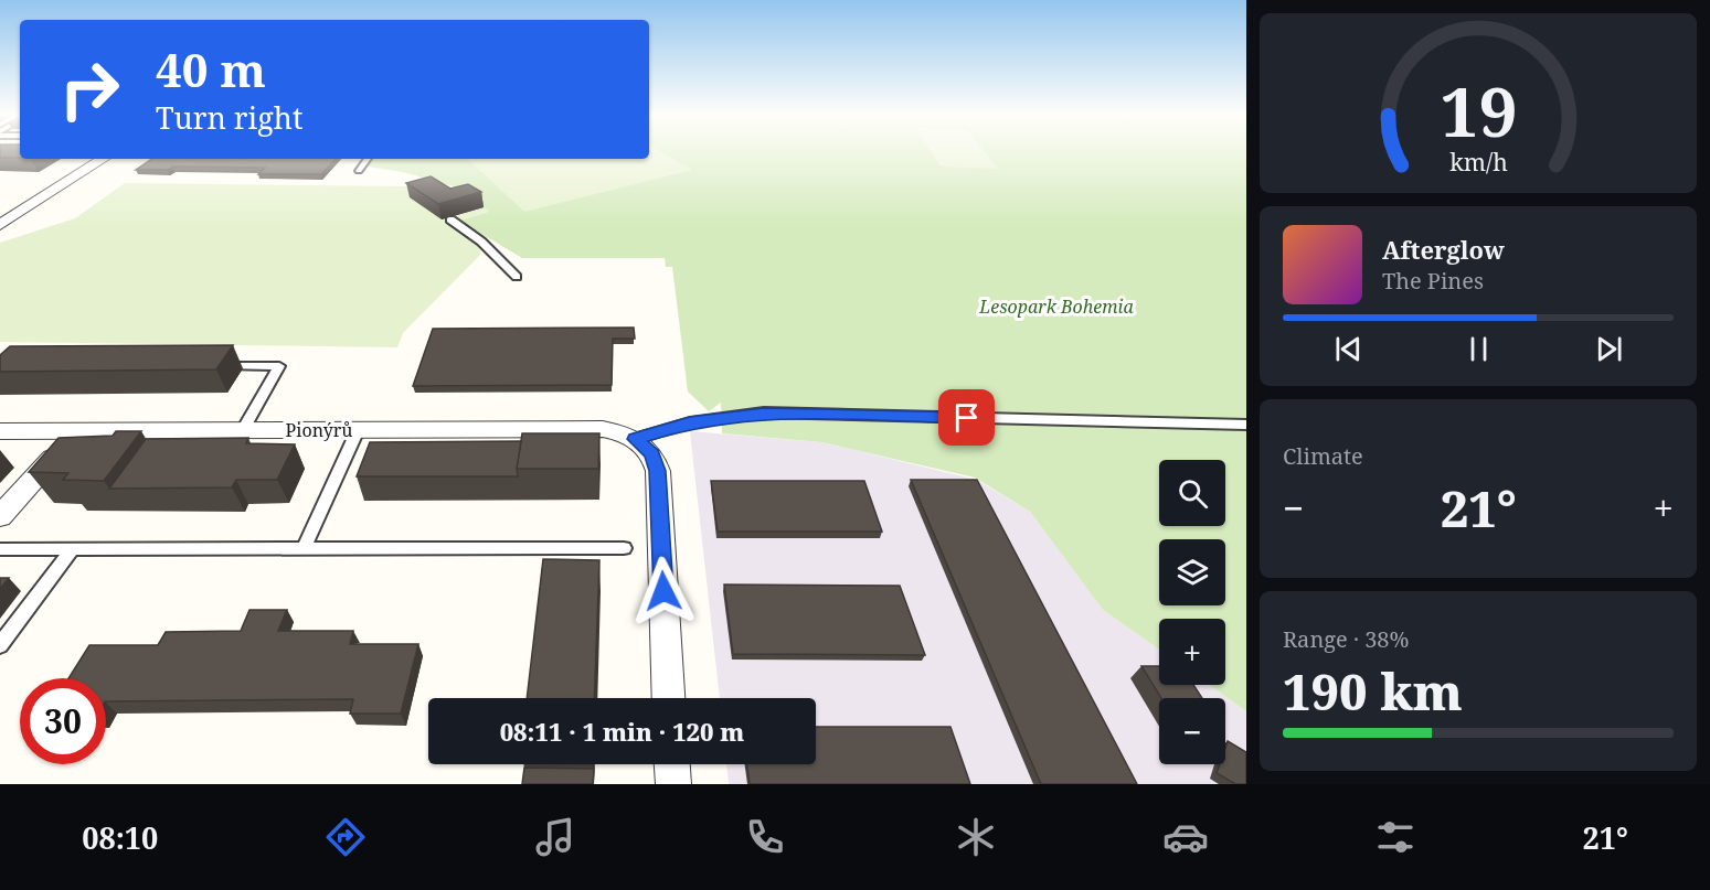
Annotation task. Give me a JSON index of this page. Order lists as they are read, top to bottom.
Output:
{
  "streets": {
    "street": ["Pionýrů"]
  },
  "parks": ["Lesopark Bohemia"],
  "page": {
    "turn": ["40 m", "Turn right"],
    "song": ["Afterglow", "The Pines"],
    "tile": [
      "Climate",
      ["Range · 38%", "190 km"]
    ],
    "map_buttons": ["+", "−"],
    "heat": ["−", "21°", "+"],
    "limit": "30",
    "trip": "08:11 · 1 min · 120 m",
    "tabs": ["08:10", "21°"],
    "gauge": ["19", "km/h"]
  }
}
